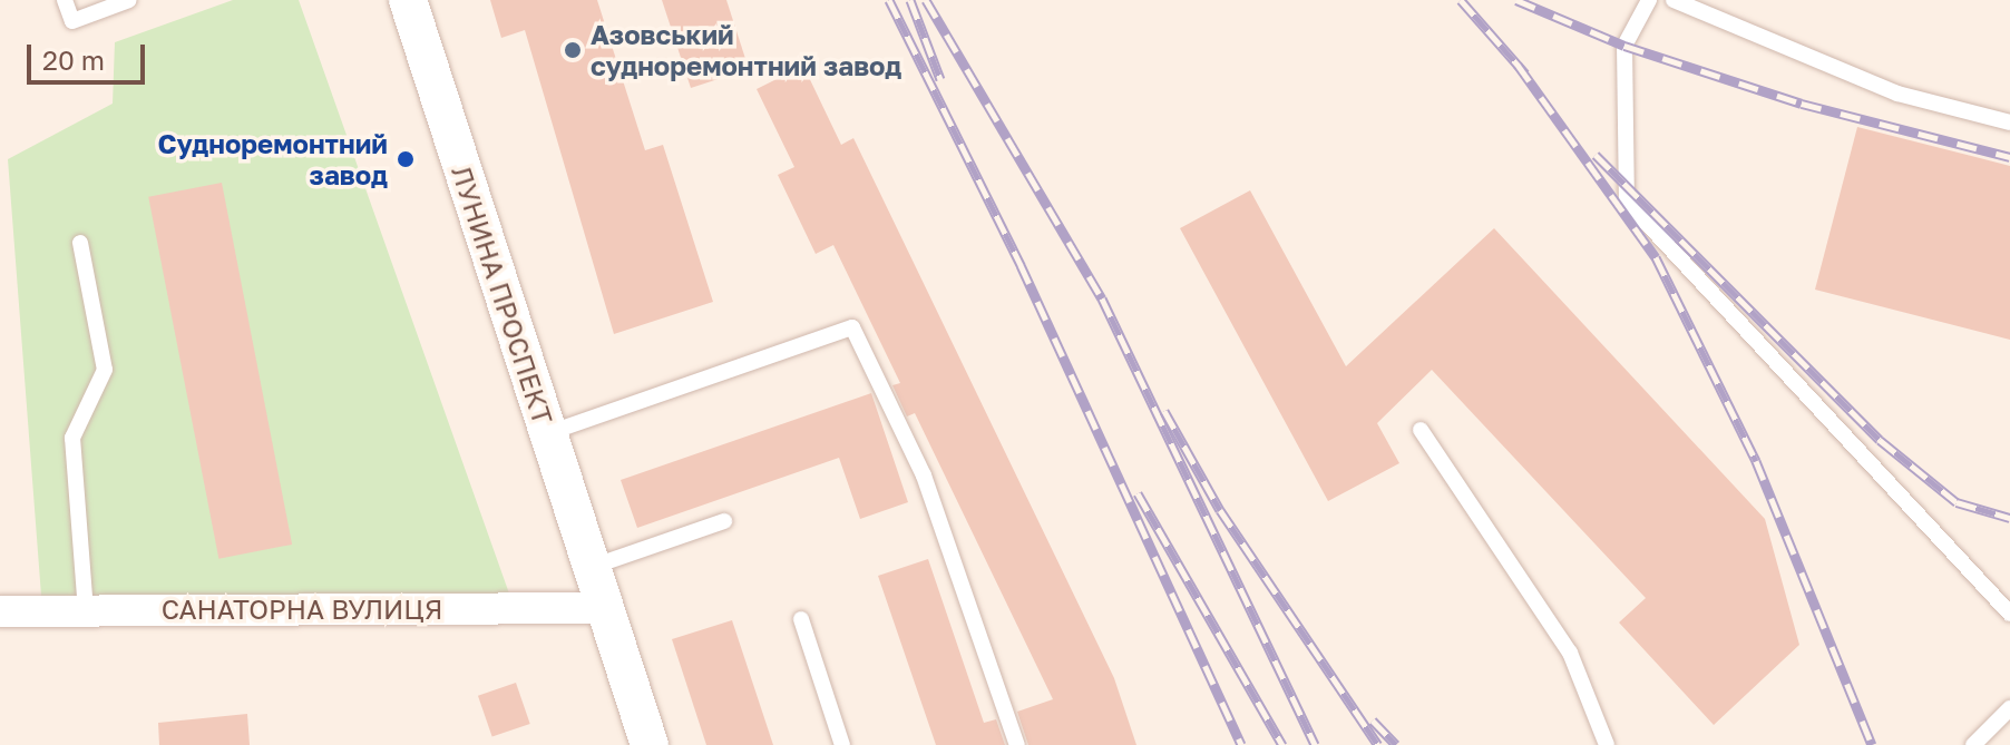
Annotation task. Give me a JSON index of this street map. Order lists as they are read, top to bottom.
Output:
{
  "streets": {
    "street": ["ЛУНИНА ПРОСПЕКТ", "САНАТОРНА ВУЛИЦЯ"]
  },
  "crossings": [
    ["ЛУНИНА ПРОСПЕКТ", "САНАТОРНА ВУЛИЦЯ"]
  ],
  "places": ["Азовський судноремонтний завод", "Судноремонтний завод"],
  "scale_bar": "20 m"
}
